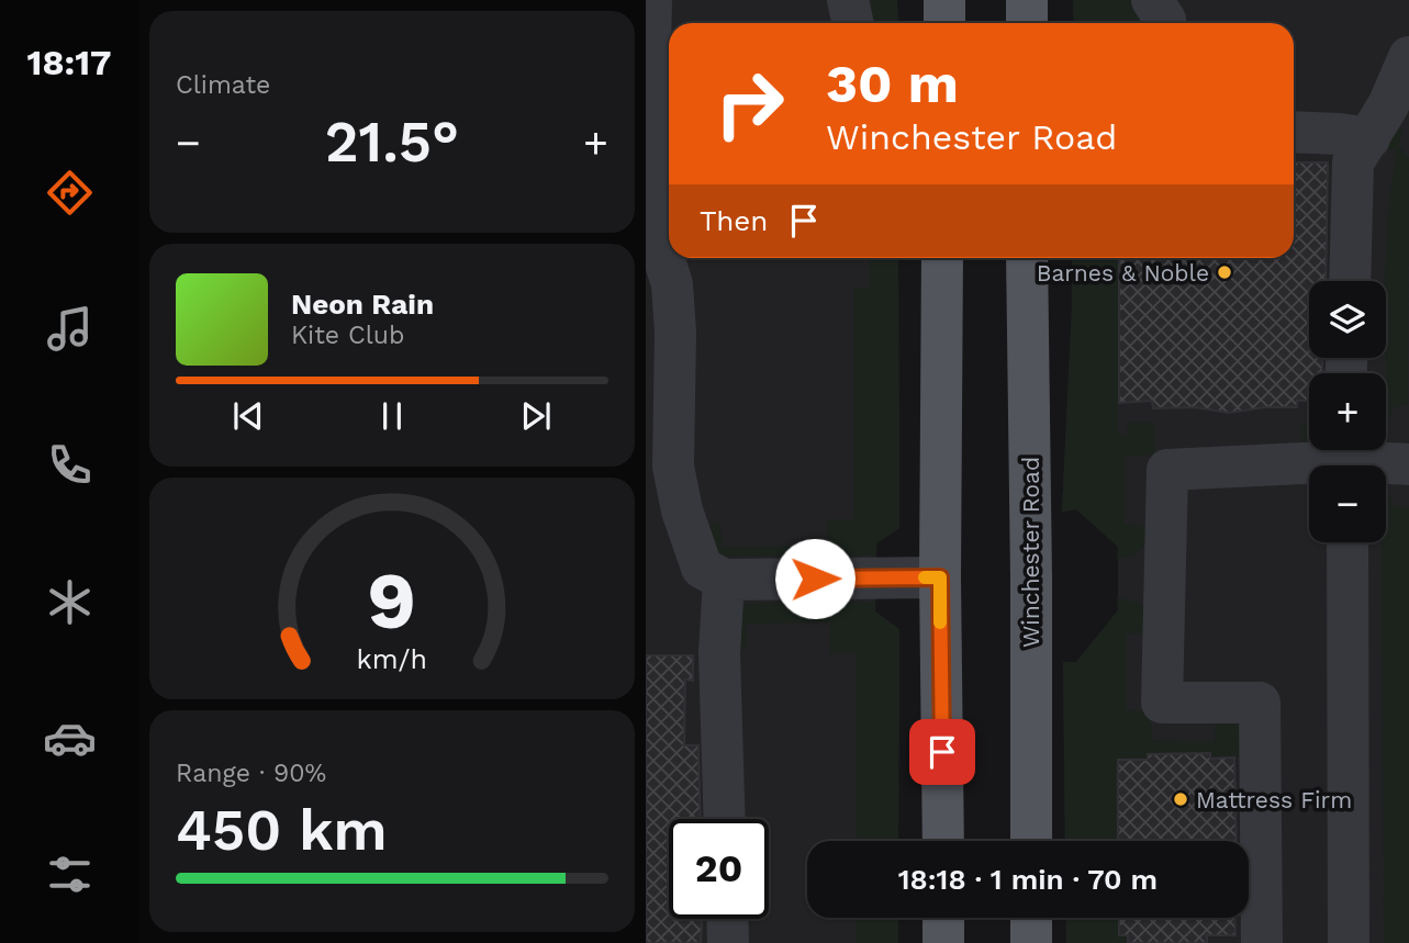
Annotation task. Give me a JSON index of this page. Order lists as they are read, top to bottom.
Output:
{
  "streets": {
    "main road": ["Winchester Road"]
  },
  "places": ["Barnes & Noble", "Mattress Firm"],
  "page": {
    "tabs": "18:17",
    "tile": [
      "Climate",
      ["Range · 90%", "450 km"]
    ],
    "turn": ["30 m", "Winchester Road"],
    "heat": ["−", "21.5°", "+"],
    "then": "Then",
    "song": ["Neon Rain", "Kite Club"],
    "map_buttons": ["+", "−"],
    "limit": "20",
    "trip": "18:18 · 1 min · 70 m",
    "gauge": ["9", "km/h"]
  }
}
